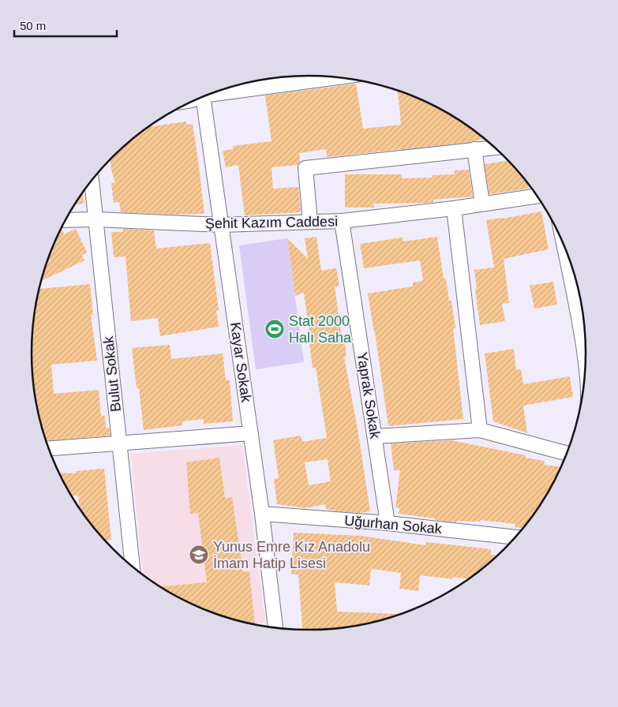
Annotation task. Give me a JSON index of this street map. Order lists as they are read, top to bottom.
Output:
{
  "streets": {
    "street": [
      "Şehit Kazım Caddesi",
      "Kayar Sokak",
      "Bulut Sokak",
      "Yaprak Sokak",
      "Uğurhan Sokak"
    ]
  },
  "crossings": [
    ["Şehit Kazım Caddesi", "Kayar Sokak"],
    ["Şehit Kazım Caddesi", "Bulut Sokak"],
    ["Şehit Kazım Caddesi", "Yaprak Sokak"],
    ["Kayar Sokak", "Uğurhan Sokak"],
    ["Yaprak Sokak", "Uğurhan Sokak"]
  ],
  "places": {
    "sports": ["Stat 2000 Halı Saha"],
    "school or university": ["Yunus Emre Kız Anadolu İmam Hatip Lisesi"]
  },
  "scale_bar": "50 m"
}
